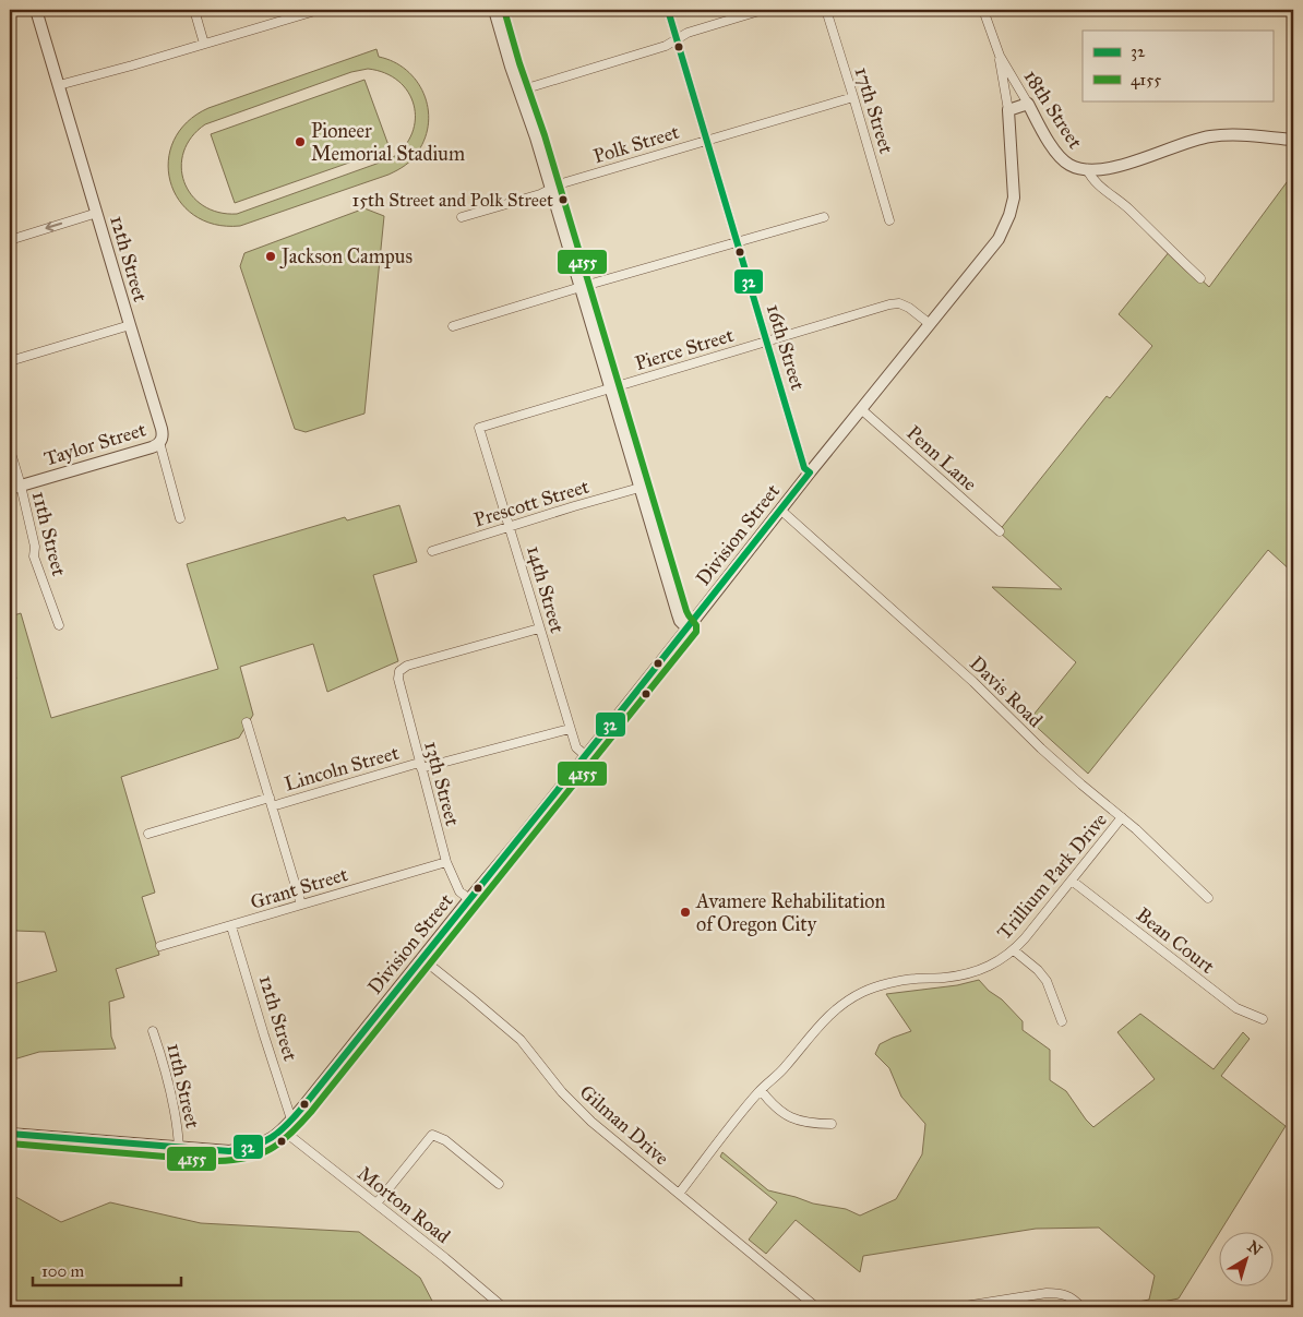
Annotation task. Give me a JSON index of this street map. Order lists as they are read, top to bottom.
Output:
{
  "streets": {
    "street": [
      "18th Street",
      "17th Street",
      "Polk Street",
      "12th Street",
      "16th Street",
      "Pierce Street",
      "Taylor Street",
      "Penn Lane",
      "Prescott Street",
      "11th Street",
      "Division Street",
      "14th Street",
      "Davis Road",
      "Lincoln Street",
      "13th Street",
      "Trillium Park Drive",
      "Grant Street",
      "Bean Court",
      "Gilman Drive",
      "Morton Road"
    ]
  },
  "crossings": [
    ["18th Street", "Division Street"],
    ["17th Street", "Polk Street"],
    ["Polk Street", "16th Street"],
    ["12th Street", "Taylor Street"],
    ["12th Street", "Division Street"],
    ["12th Street", "Grant Street"],
    ["16th Street", "Pierce Street"],
    ["16th Street", "Division Street"],
    ["Pierce Street", "Division Street"],
    ["Pierce Street", "14th Street"],
    ["Taylor Street", "11th Street"],
    ["Penn Lane", "Division Street"],
    ["Prescott Street", "14th Street"],
    ["11th Street", "Division Street"],
    ["Division Street", "14th Street"],
    ["Division Street", "Davis Road"],
    ["Division Street", "13th Street"],
    ["Division Street", "Gilman Drive"],
    ["Division Street", "Morton Road"],
    ["14th Street", "Lincoln Street"],
    ["14th Street", "13th Street"],
    ["Davis Road", "Trillium Park Drive"],
    ["Lincoln Street", "13th Street"],
    ["13th Street", "Grant Street"],
    ["Trillium Park Drive", "Bean Court"],
    ["Trillium Park Drive", "Gilman Drive"]
  ],
  "places": [
    "Pioneer Memorial Stadium",
    "15th Street and Polk Street",
    "Jackson Campus",
    "Avamere Rehabilitation of Oregon City"
  ],
  "lines": ["transit line 32", "transit line 4155"],
  "legend": ["32", "4155"],
  "scale_bar": "100 m",
  "north": "top right"
}
